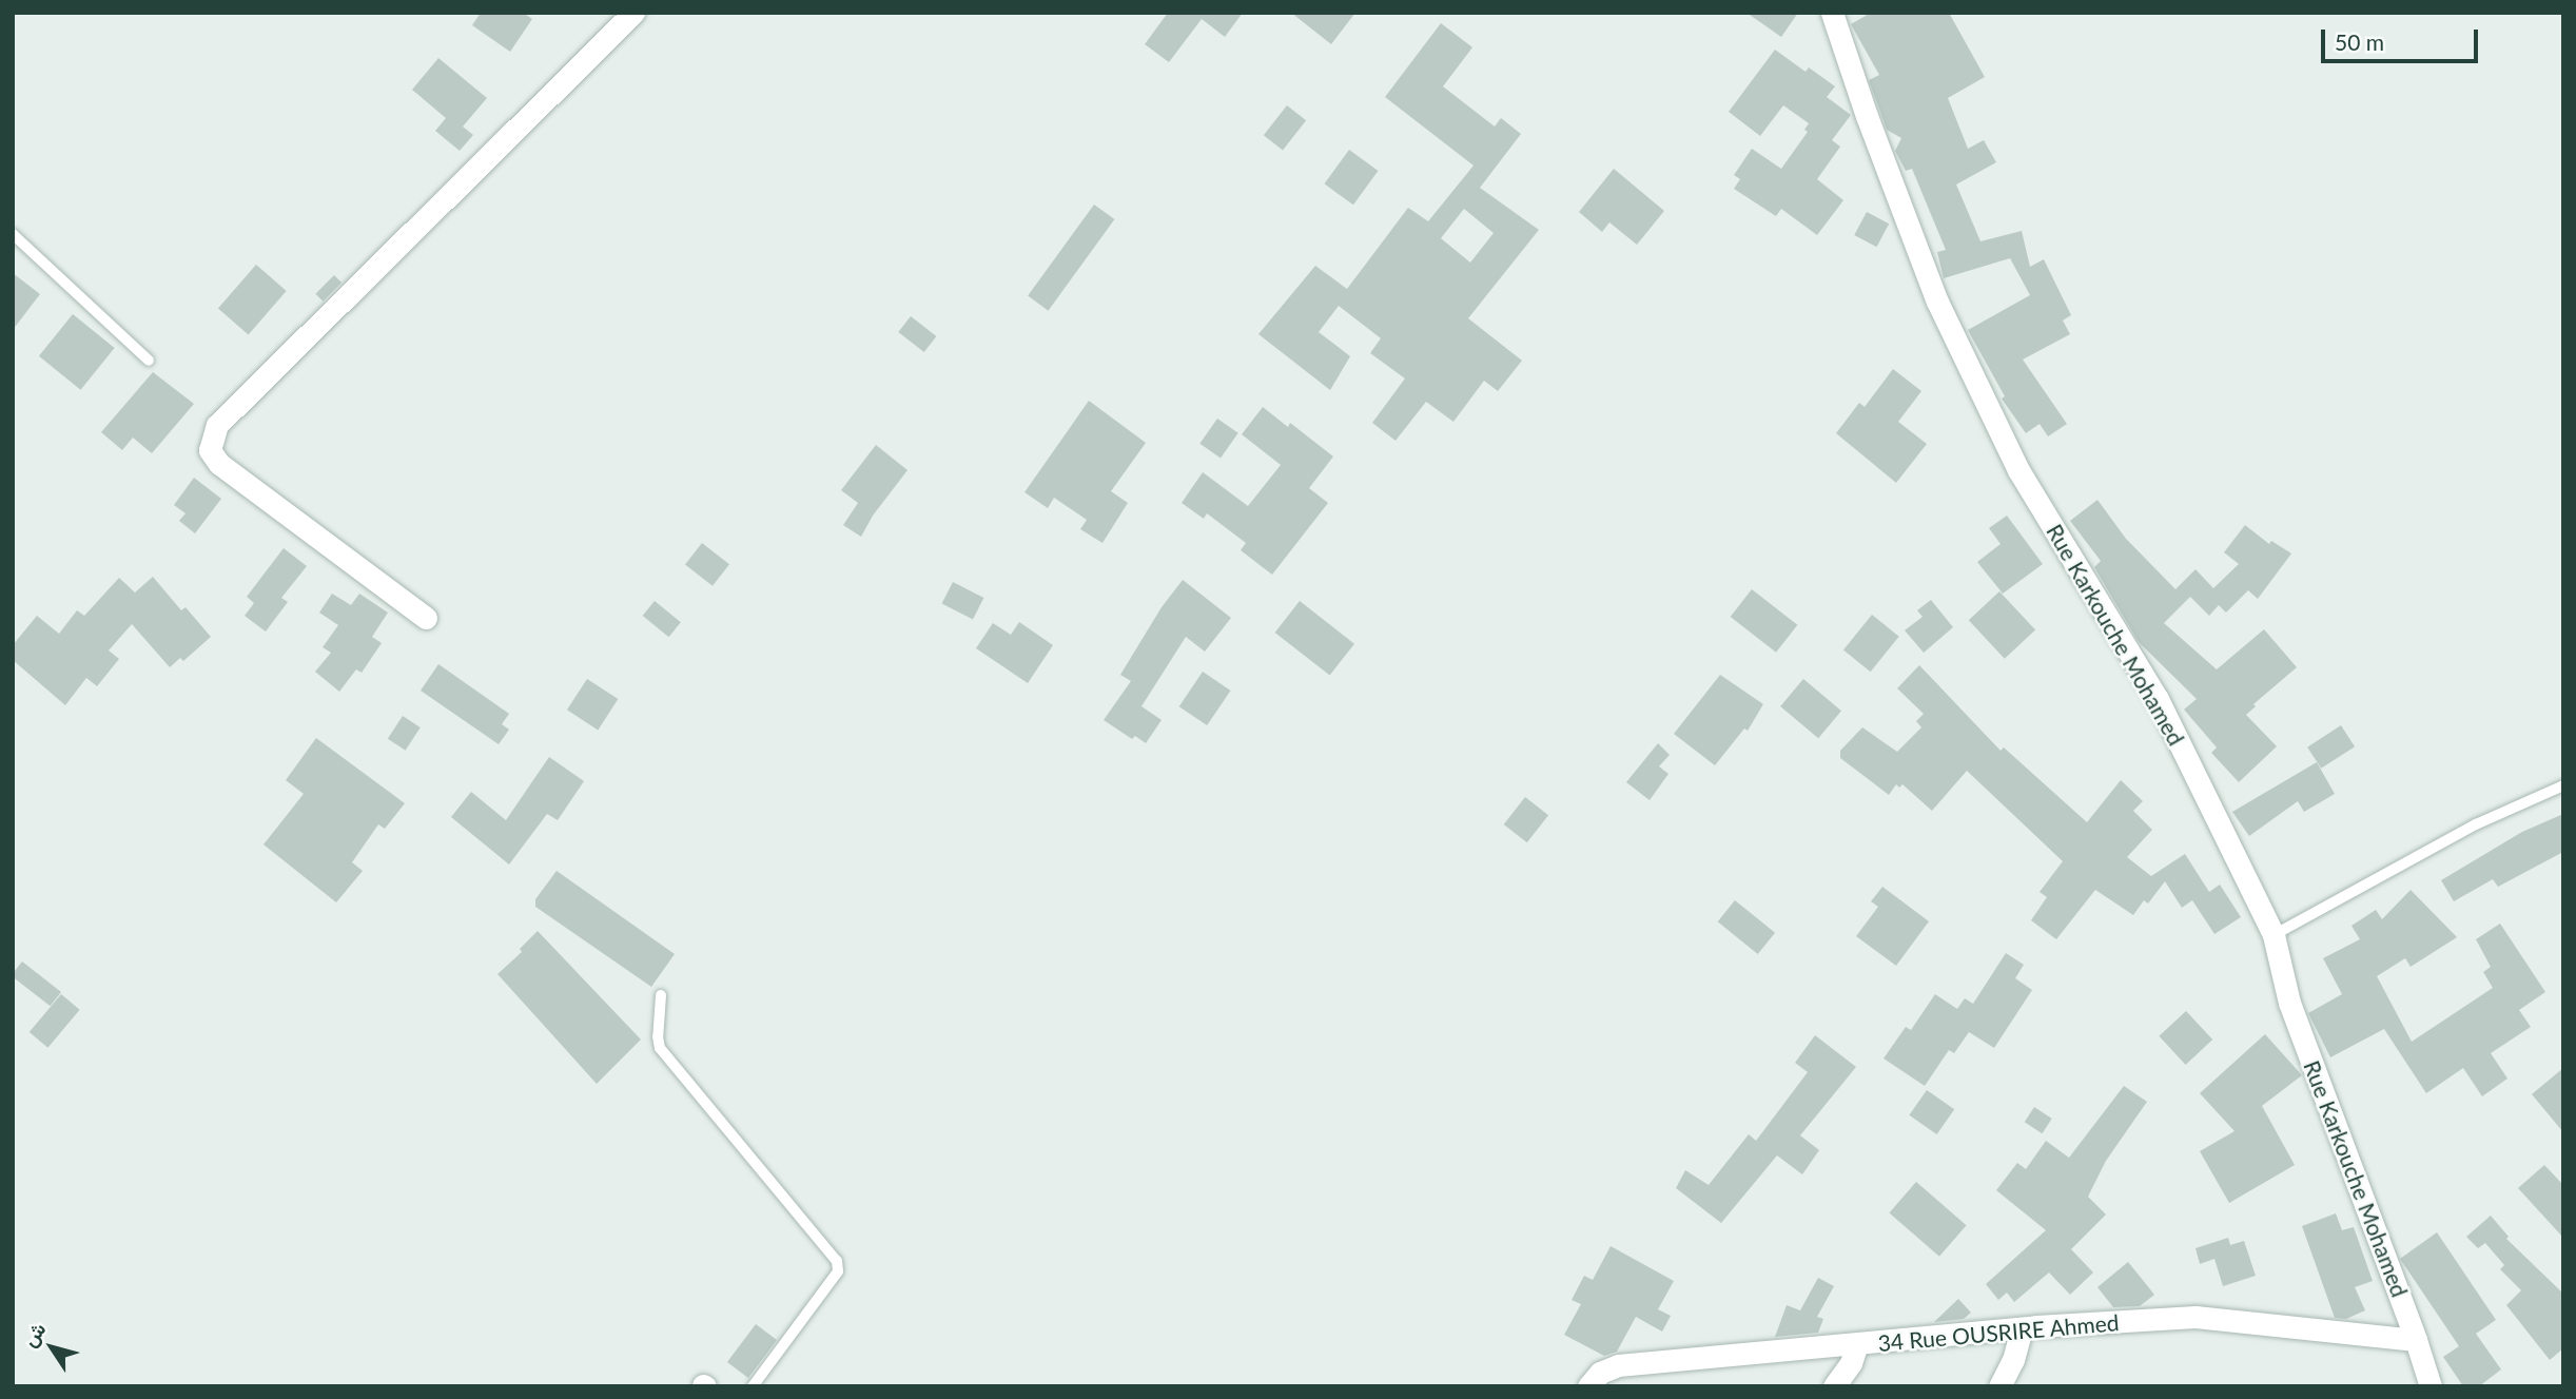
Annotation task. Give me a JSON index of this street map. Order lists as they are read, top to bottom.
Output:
{
  "streets": {
    "street": ["Rue Karkouche Mohamed", "34 Rue OUSRIRE Ahmed"]
  },
  "crossings": [
    ["Rue Karkouche Mohamed", "34 Rue OUSRIRE Ahmed"]
  ],
  "scale_bar": "50 m",
  "north": "top left"
}
